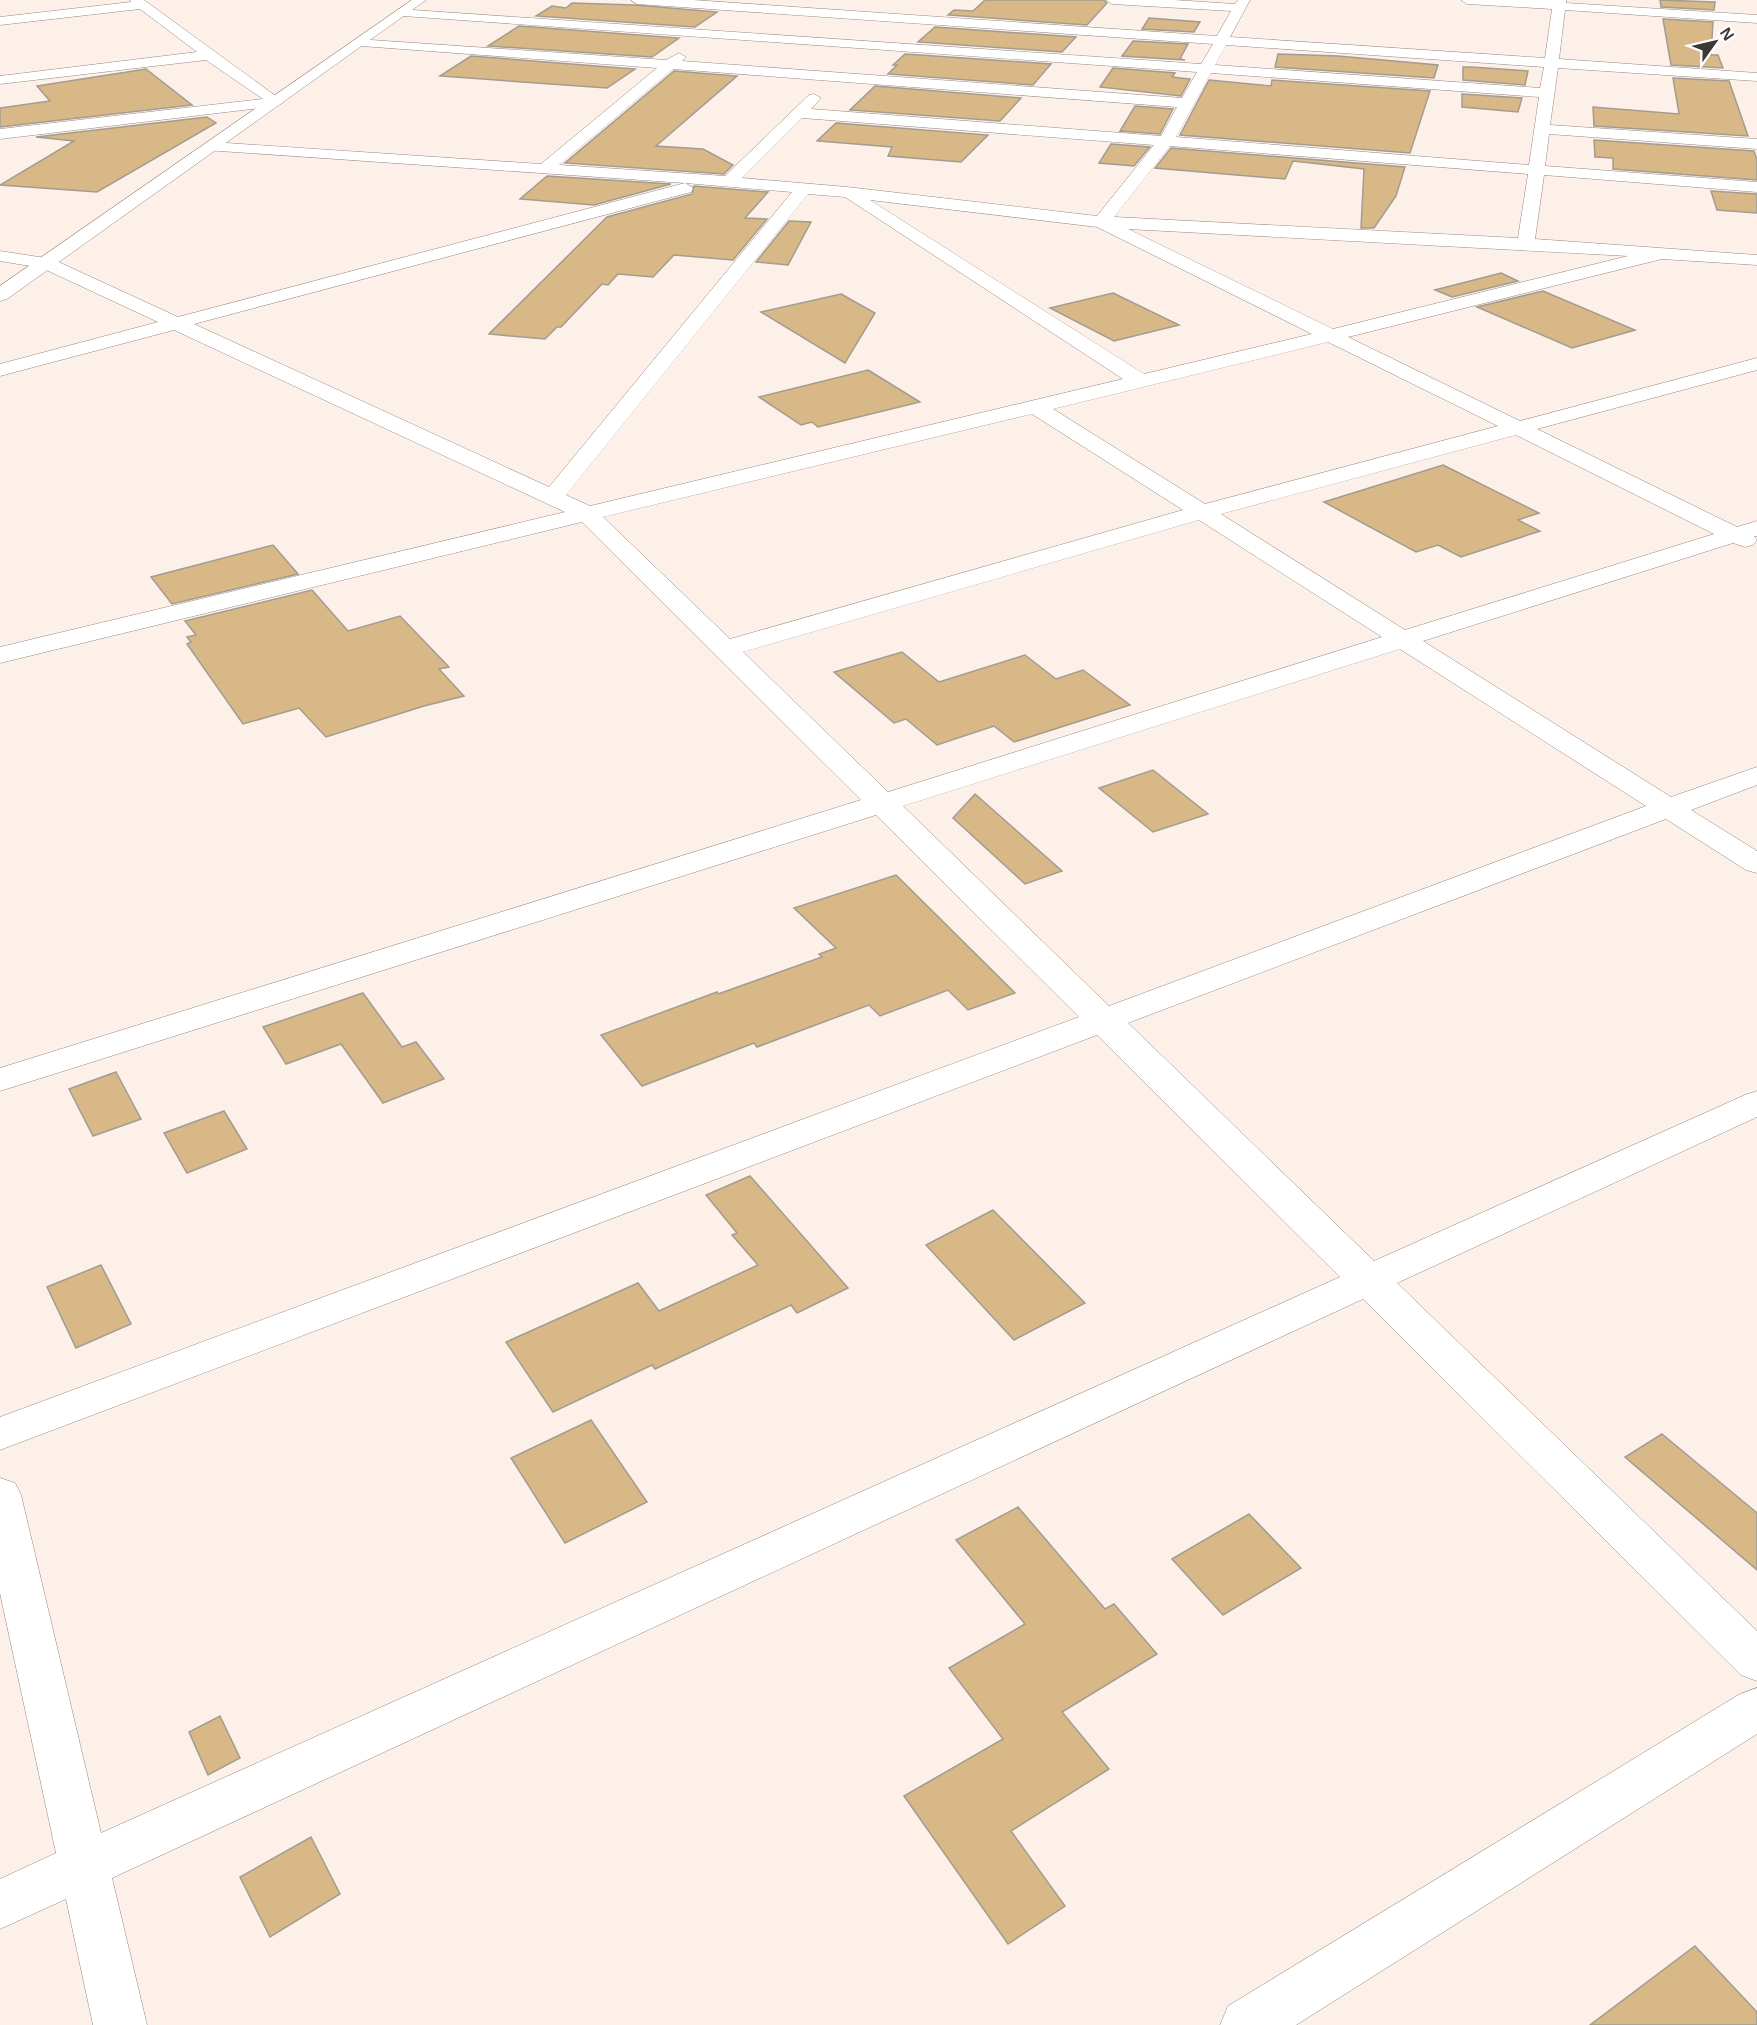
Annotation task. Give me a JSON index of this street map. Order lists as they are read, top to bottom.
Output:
{
  "north": "top right"
}
